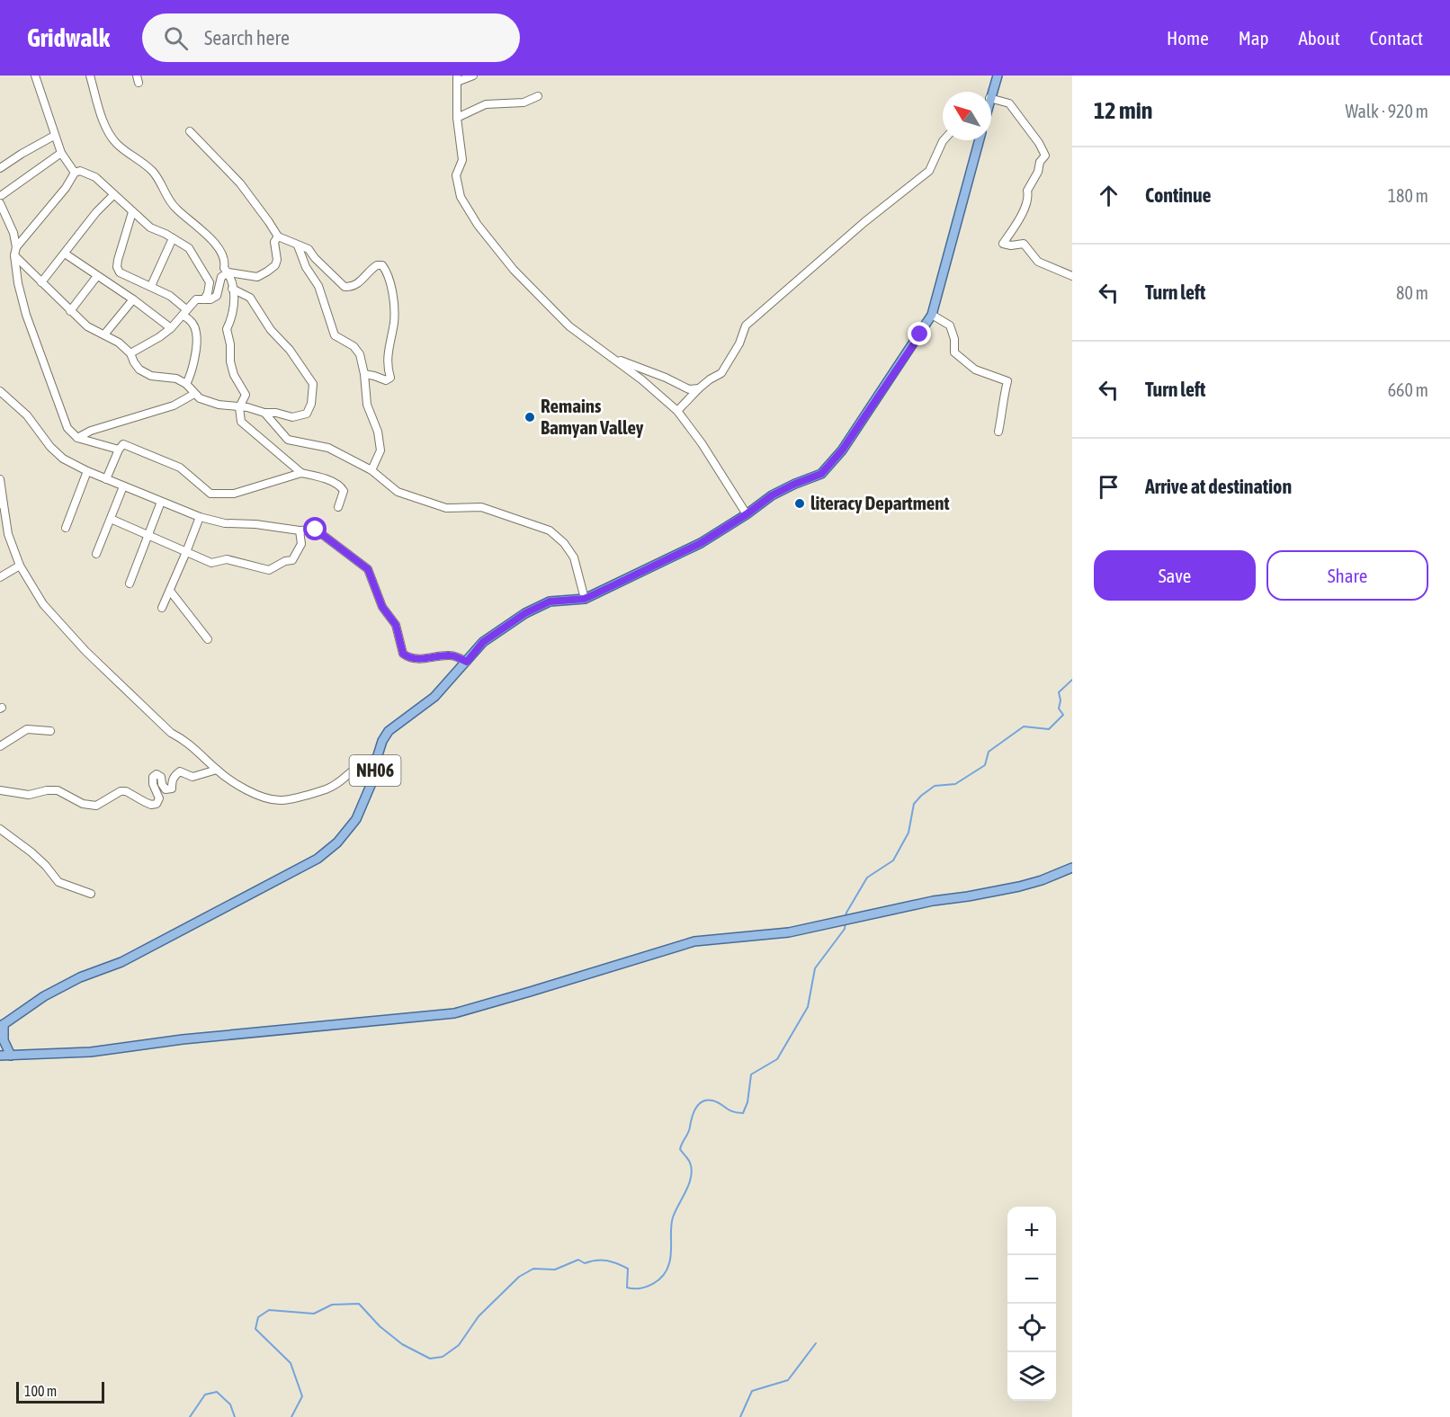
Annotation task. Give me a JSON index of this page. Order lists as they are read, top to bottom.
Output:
{
  "streets": {
    "main road": ["NH06"]
  },
  "places": ["Remains Bamyan Valley", "literacy Department"],
  "scale_bar": "100 m",
  "north": "top left",
  "page": {
    "header": "Gridwalk",
    "search": "Search here",
    "nav": [
      "Home",
      "Map",
      "About",
      "Contact"
    ],
    "heading": ["12 min", "Walk · 920 m"],
    "list": [
      ["Continue", "180 m"],
      ["Turn left", "80 m"],
      ["Turn left", "660 m"],
      "Arrive at destination"
    ],
    "buttons": ["Save", "Share"],
    "map_buttons": ["+", "−"],
    "scale": "100 m"
  }
}
